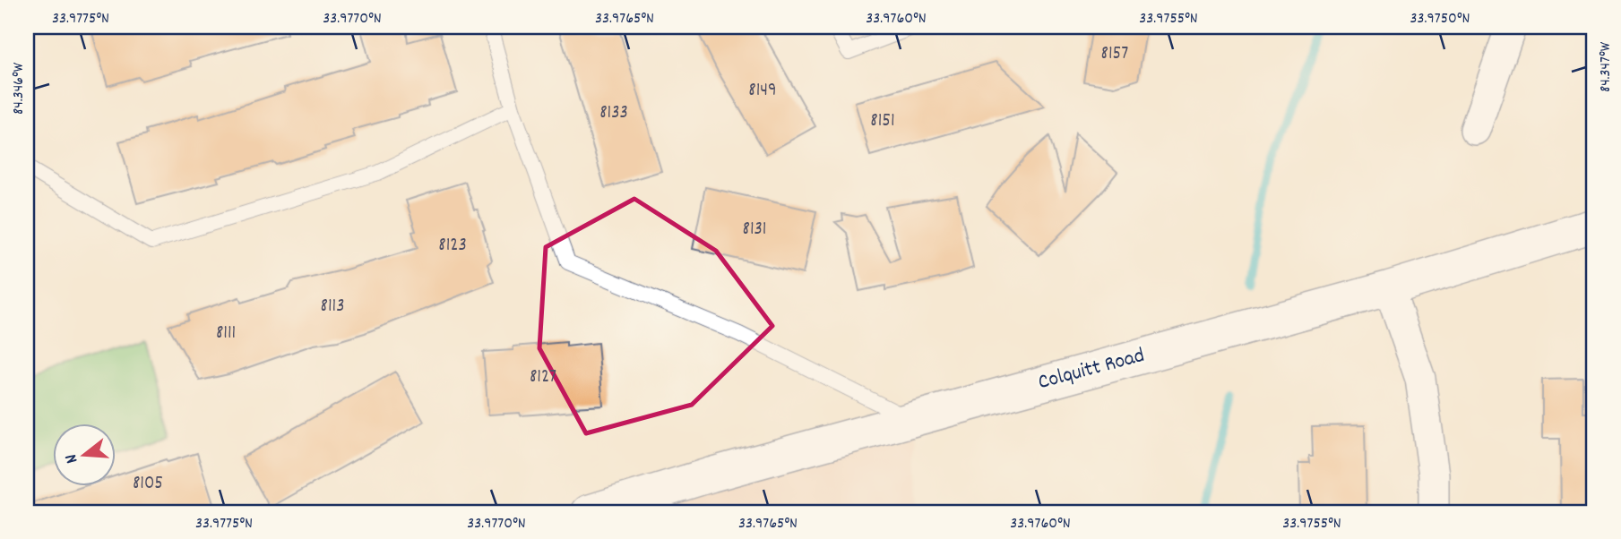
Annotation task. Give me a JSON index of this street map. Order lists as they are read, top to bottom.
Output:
{
  "streets": {
    "street": ["Colquitt Road"]
  },
  "house_numbers": [
    "8157",
    "8149",
    "8133",
    "8151",
    "8131",
    "8123",
    "8113",
    "8111",
    "8127",
    "8105"
  ],
  "north": "left",
  "coordinates": [
    "33.9775°N",
    "33.9770°N",
    "33.9765°N",
    "33.9760°N",
    "33.9755°N",
    "33.9750°N",
    "84.347°W",
    "84.346°W"
  ]
}
